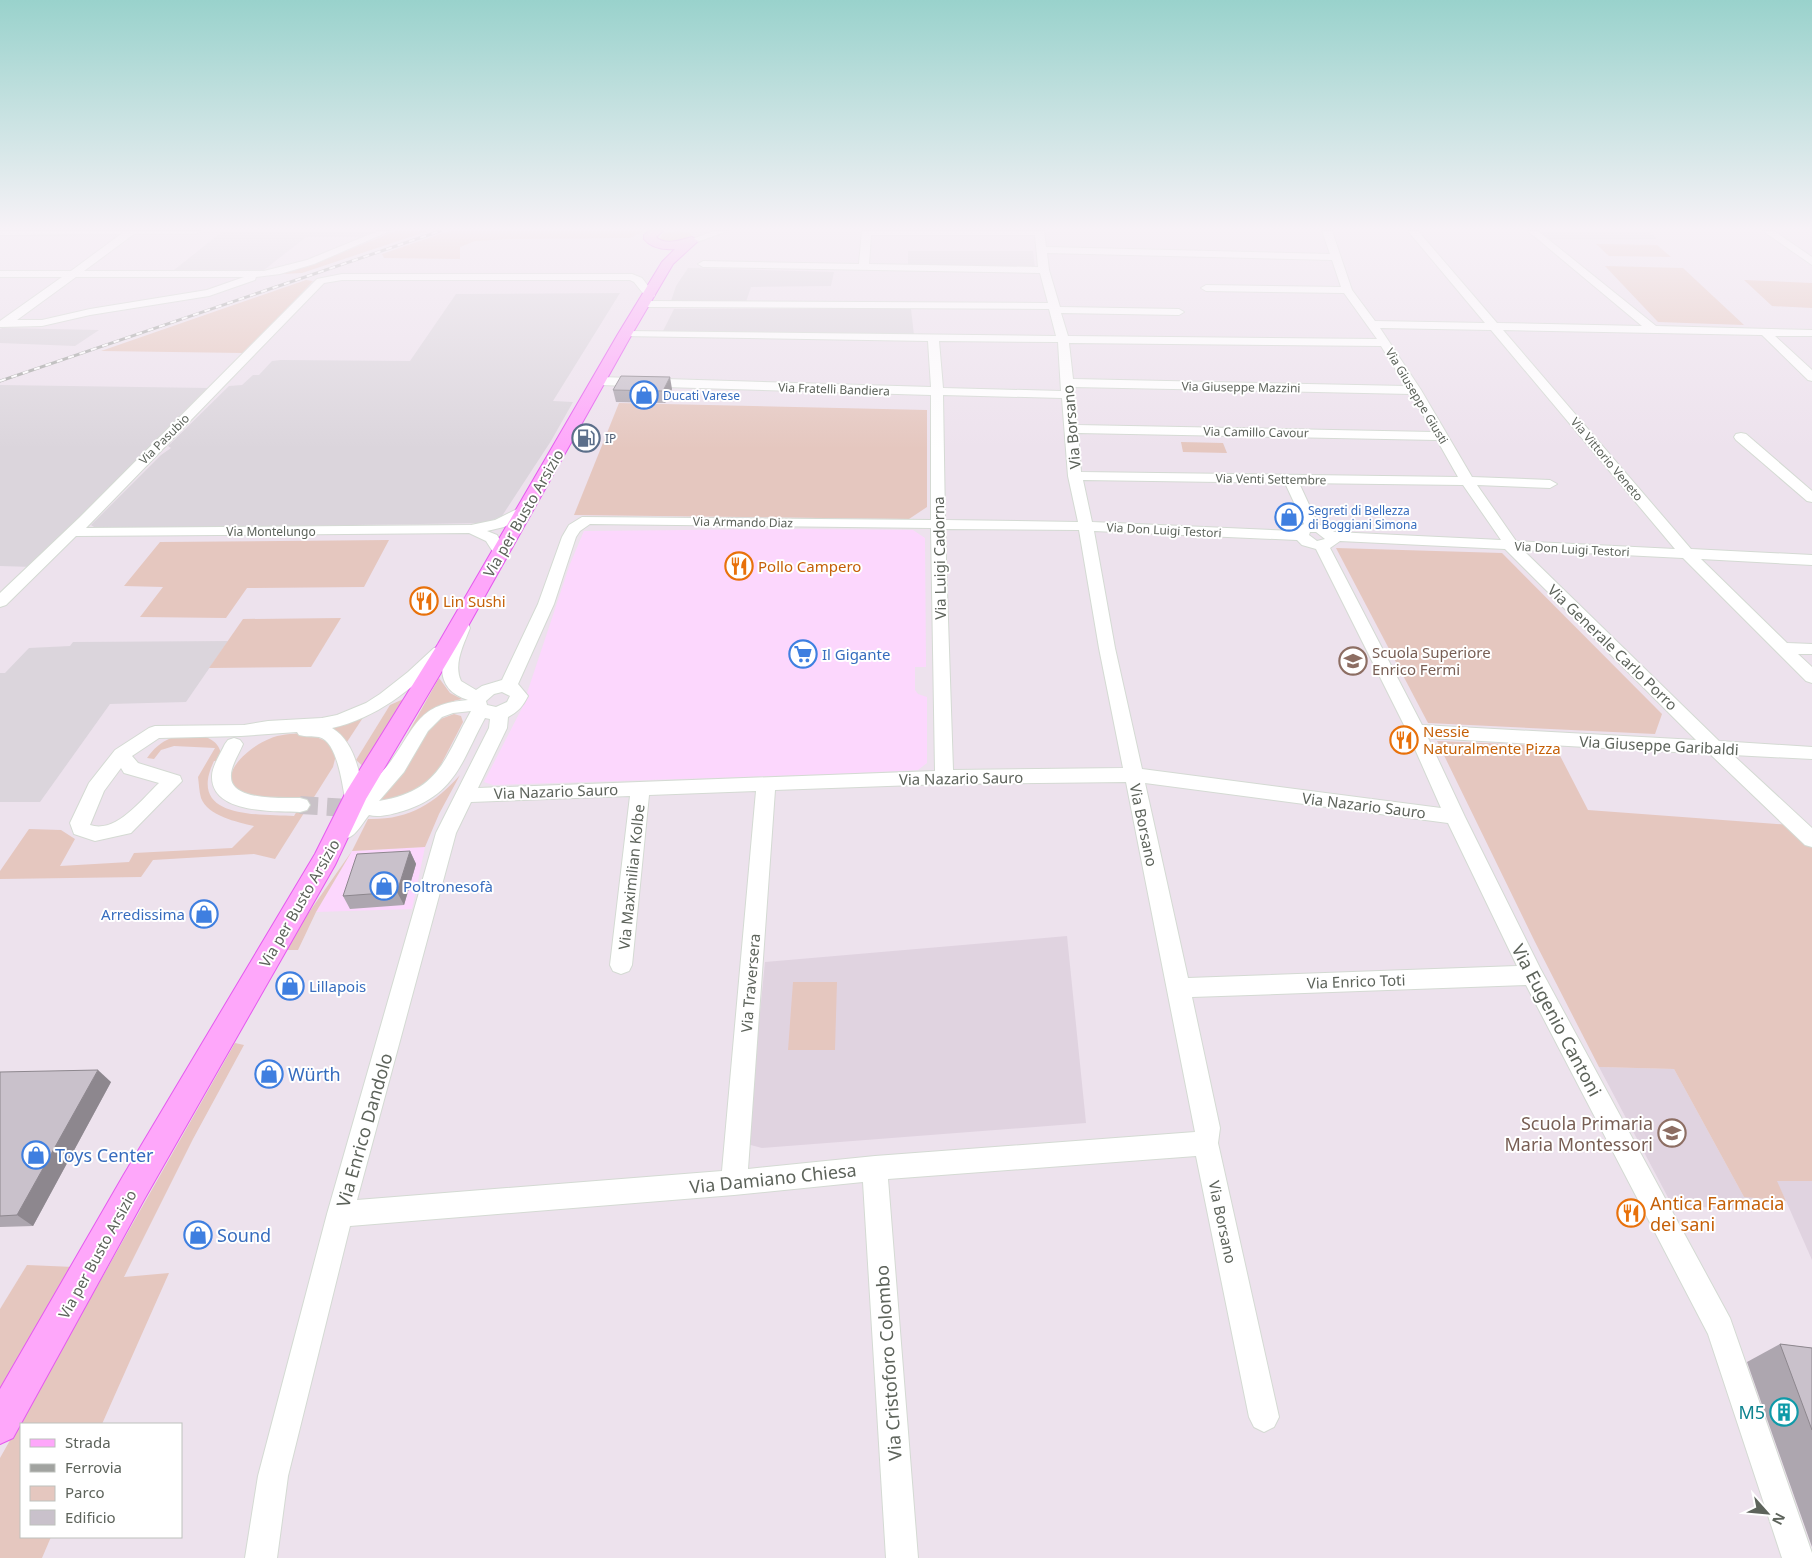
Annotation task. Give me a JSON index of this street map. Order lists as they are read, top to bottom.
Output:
{
  "streets": {
    "main road": ["Via per Busto Arsizio"],
    "street": [
      "Via Giuseppe Mazzini",
      "Via Fratelli Bandiera",
      "Via Giuseppe Giusti",
      "Via Borsano",
      "Via Camillo Cavour",
      "Via Pasubio",
      "Via Vittorio Veneto",
      "Via Venti Settembre",
      "Via Armando Diaz",
      "Via Don Luigi Testori",
      "Via Montelungo",
      "Via Luigi Cadorna",
      "Via Generale Carlo Porro",
      "Via Giuseppe Garibaldi",
      "Via Nazario Sauro",
      "Via Maximilian Kolbe",
      "Via Enrico Toti",
      "Via Traversera",
      "Via Eugenio Cantoni",
      "Via Enrico Dandolo",
      "Via Damiano Chiesa",
      "Via Cristoforo Colombo"
    ]
  },
  "crossings": [
    ["Via Giuseppe Mazzini", "Via Fratelli Bandiera"],
    ["Via Giuseppe Mazzini", "Via Giuseppe Giusti"],
    ["Via Giuseppe Mazzini", "Via Borsano"],
    ["Via Fratelli Bandiera", "Via Borsano"],
    ["Via Fratelli Bandiera", "Via per Busto Arsizio"],
    ["Via Fratelli Bandiera", "Via Luigi Cadorna"],
    ["Via Giuseppe Giusti", "Via Camillo Cavour"],
    ["Via Giuseppe Giusti", "Via Venti Settembre"],
    ["Via Giuseppe Giusti", "Via Don Luigi Testori"],
    ["Via Giuseppe Giusti", "Via Generale Carlo Porro"],
    ["Via Borsano", "Via Camillo Cavour"],
    ["Via Borsano", "Via Venti Settembre"],
    ["Via Borsano", "Via Armando Diaz"],
    ["Via Borsano", "Via Don Luigi Testori"],
    ["Via Borsano", "Via Nazario Sauro"],
    ["Via Borsano", "Via Enrico Toti"],
    ["Via Borsano", "Via Damiano Chiesa"],
    ["Via Pasubio", "Via Montelungo"],
    ["Via Vittorio Veneto", "Via Don Luigi Testori"],
    ["Via Venti Settembre", "Via Eugenio Cantoni"],
    ["Via per Busto Arsizio", "Via Montelungo"],
    ["Via Armando Diaz", "Via Don Luigi Testori"],
    ["Via Armando Diaz", "Via Luigi Cadorna"],
    ["Via Don Luigi Testori", "Via Generale Carlo Porro"],
    ["Via Don Luigi Testori", "Via Eugenio Cantoni"],
    ["Via Luigi Cadorna", "Via Nazario Sauro"],
    ["Via Generale Carlo Porro", "Via Giuseppe Garibaldi"],
    ["Via Giuseppe Garibaldi", "Via Eugenio Cantoni"],
    ["Via Nazario Sauro", "Via Maximilian Kolbe"],
    ["Via Nazario Sauro", "Via Traversera"],
    ["Via Nazario Sauro", "Via Eugenio Cantoni"],
    ["Via Nazario Sauro", "Via Enrico Dandolo"],
    ["Via Enrico Toti", "Via Eugenio Cantoni"],
    ["Via Traversera", "Via Damiano Chiesa"],
    ["Via Enrico Dandolo", "Via Damiano Chiesa"],
    ["Via Damiano Chiesa", "Via Cristoforo Colombo"]
  ],
  "places": {
    "shop": [
      "Ducati Varese",
      "Segreti di Bellezza di Boggiani Simona",
      "Poltronesofà",
      "Arredissima",
      "Lillapois",
      "Würth",
      "Toys Center",
      "Sound"
    ],
    "fuel station": ["IP"],
    "restaurant": [
      "Pollo Campero",
      "Lin Sushi",
      "Nessie Naturalmente Pizza",
      "Antica Farmacia dei sani"
    ],
    "supermarket": ["Il Gigante"],
    "school or university": ["Scuola Superiore Enrico Fermi", "Scuola Primaria Maria Montessori"],
    "building": ["M5"]
  },
  "legend": [
    "Strada",
    "Ferrovia",
    "Parco",
    "Edificio"
  ],
  "north": "bottom right"
}
